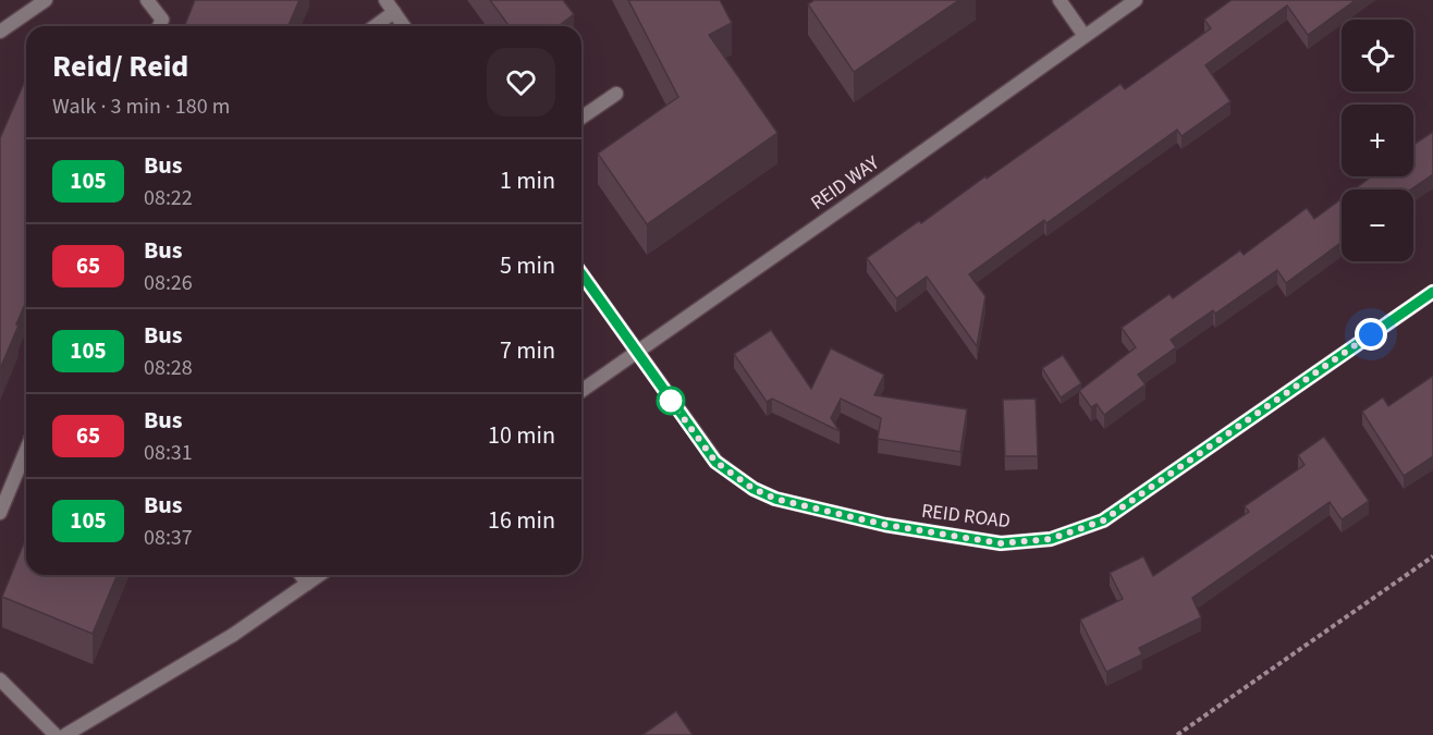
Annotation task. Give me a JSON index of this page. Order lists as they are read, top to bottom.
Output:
{
  "streets": {
    "street": ["REID WAY", "REID ROAD"]
  },
  "crossings": [
    ["REID WAY", "REID ROAD"]
  ],
  "lines": ["bus line 105"],
  "page": {
    "map_buttons": ["+", "−"],
    "heading": ["Reid/ Reid", "Walk · 3 min · 180 m"],
    "list": [
      {
        "mark": "105",
        "name": "Bus",
        "note": "08:22",
        "value": "1 min"
      },
      {
        "mark": "65",
        "name": "Bus",
        "note": "08:26",
        "value": "5 min"
      },
      {
        "mark": "105",
        "name": "Bus",
        "note": "08:28",
        "value": "7 min"
      },
      {
        "mark": "65",
        "name": "Bus",
        "note": "08:31",
        "value": "10 min"
      },
      {
        "mark": "105",
        "name": "Bus",
        "note": "08:37",
        "value": "16 min"
      }
    ]
  }
}
